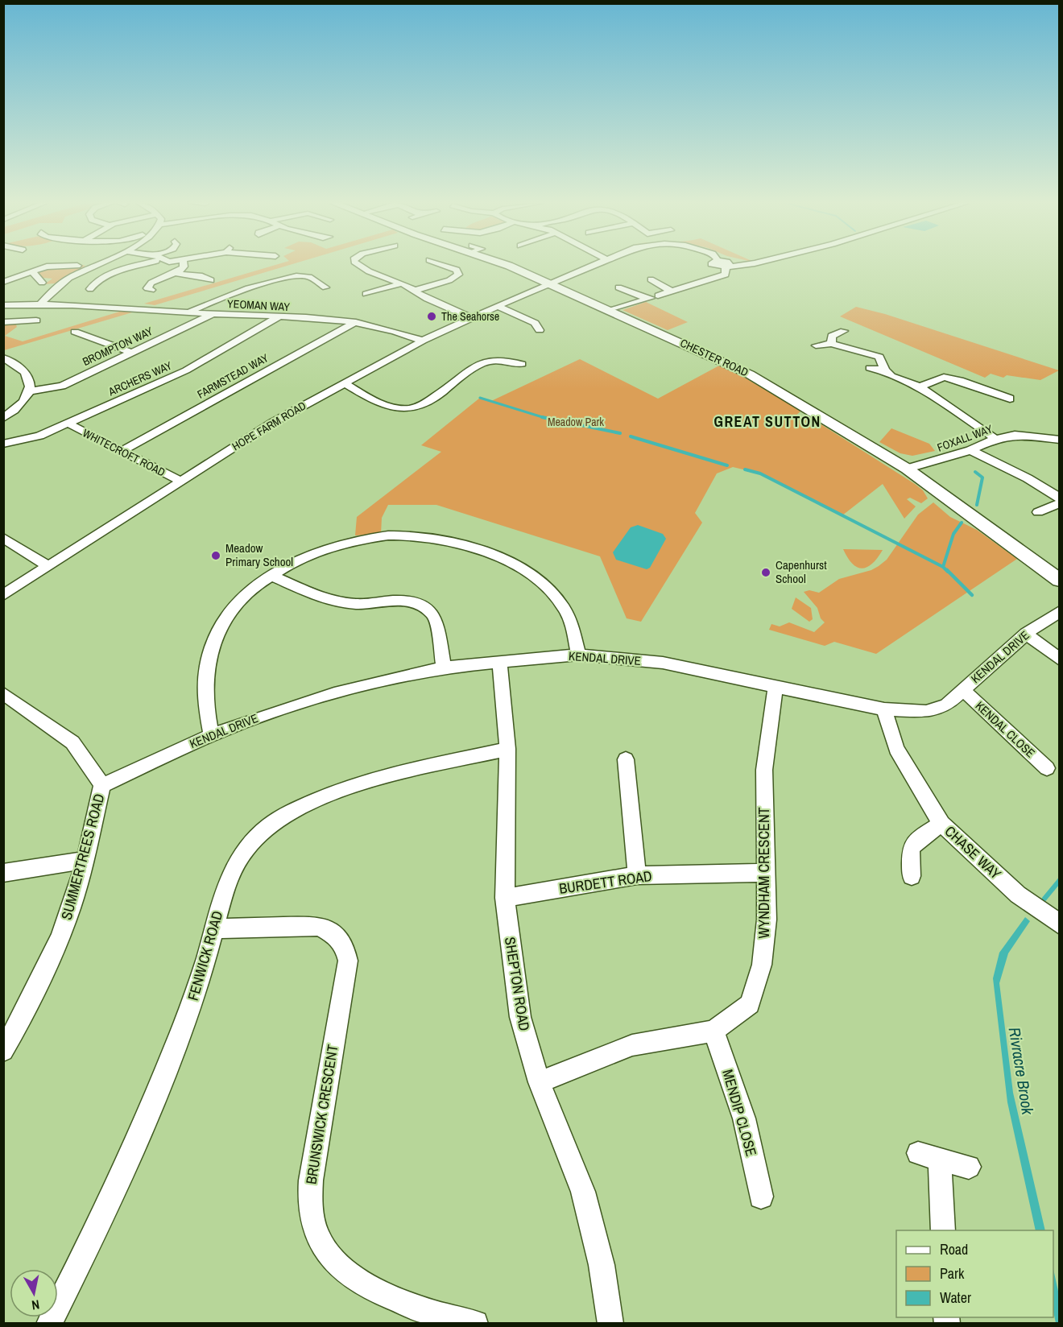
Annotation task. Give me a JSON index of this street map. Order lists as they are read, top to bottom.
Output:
{
  "streets": {
    "main road": ["CHESTER ROAD"],
    "street": [
      "YEOMAN WAY",
      "BROMPTON WAY",
      "FARMSTEAD WAY",
      "ARCHERS WAY",
      "HOPE FARM ROAD",
      "FOXALL WAY",
      "WHITECROFT ROAD",
      "KENDAL DRIVE",
      "KENDAL CLOSE",
      "CHASE WAY",
      "SUMMERTREES ROAD",
      "WYNDHAM CRESCENT",
      "BURDETT ROAD",
      "FENWICK ROAD",
      "SHEPTON ROAD",
      "MENDIP CLOSE",
      "BRUNSWICK CRESCENT"
    ]
  },
  "crossings": [
    ["YEOMAN WAY", "BROMPTON WAY"],
    ["YEOMAN WAY", "FARMSTEAD WAY"],
    ["YEOMAN WAY", "ARCHERS WAY"],
    ["YEOMAN WAY", "HOPE FARM ROAD"],
    ["CHESTER ROAD", "HOPE FARM ROAD"],
    ["CHESTER ROAD", "FOXALL WAY"],
    ["FARMSTEAD WAY", "WHITECROFT ROAD"],
    ["ARCHERS WAY", "WHITECROFT ROAD"],
    ["HOPE FARM ROAD", "WHITECROFT ROAD"],
    ["KENDAL DRIVE", "KENDAL CLOSE"],
    ["KENDAL DRIVE", "CHASE WAY"],
    ["KENDAL DRIVE", "SUMMERTREES ROAD"],
    ["KENDAL DRIVE", "WYNDHAM CRESCENT"],
    ["KENDAL DRIVE", "SHEPTON ROAD"],
    ["WYNDHAM CRESCENT", "BURDETT ROAD"],
    ["WYNDHAM CRESCENT", "SHEPTON ROAD"],
    ["WYNDHAM CRESCENT", "MENDIP CLOSE"],
    ["BURDETT ROAD", "SHEPTON ROAD"],
    ["FENWICK ROAD", "SHEPTON ROAD"],
    ["FENWICK ROAD", "BRUNSWICK CRESCENT"]
  ],
  "districts": ["GREAT SUTTON"],
  "water": ["Rivracre Brook"],
  "parks": ["Meadow Park"],
  "places": ["The Seahorse", "Meadow Primary School", "Capenhurst School"],
  "legend": ["Road", "Park", "Water"],
  "north": "bottom"
}
